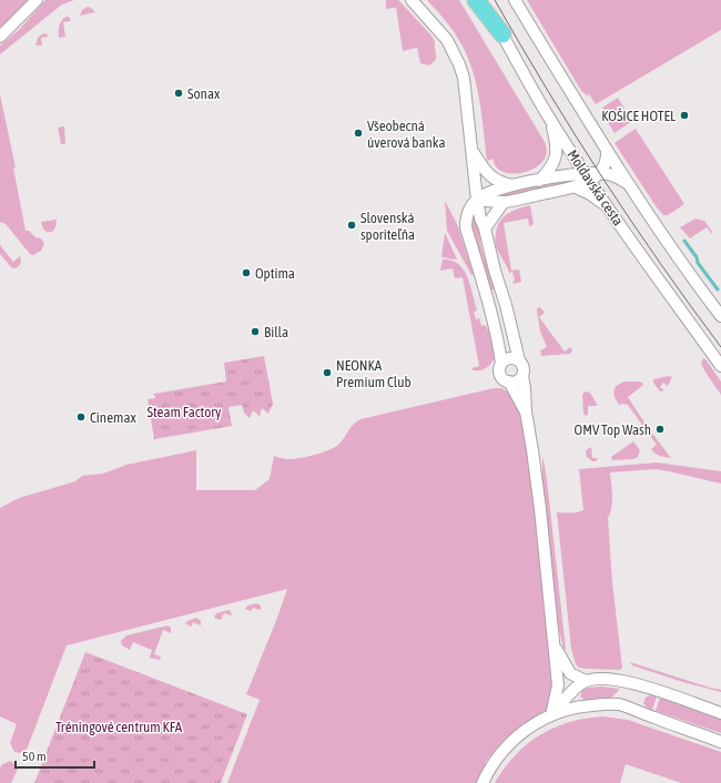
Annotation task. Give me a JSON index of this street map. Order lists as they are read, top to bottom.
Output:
{
  "streets": {
    "street": ["Moldavská cesta"]
  },
  "parks": ["Steam Factory", "Tréningové centrum KFA"],
  "places": [
    "Sonax",
    "KOŠICE HOTEL",
    "Všeobecná úverová banka",
    "Slovenská sporiteľňa",
    "Optima",
    "Billa",
    "NEONKA Premium Club",
    "Cinemax",
    "OMV Top Wash"
  ],
  "scale_bar": "50 m"
}
